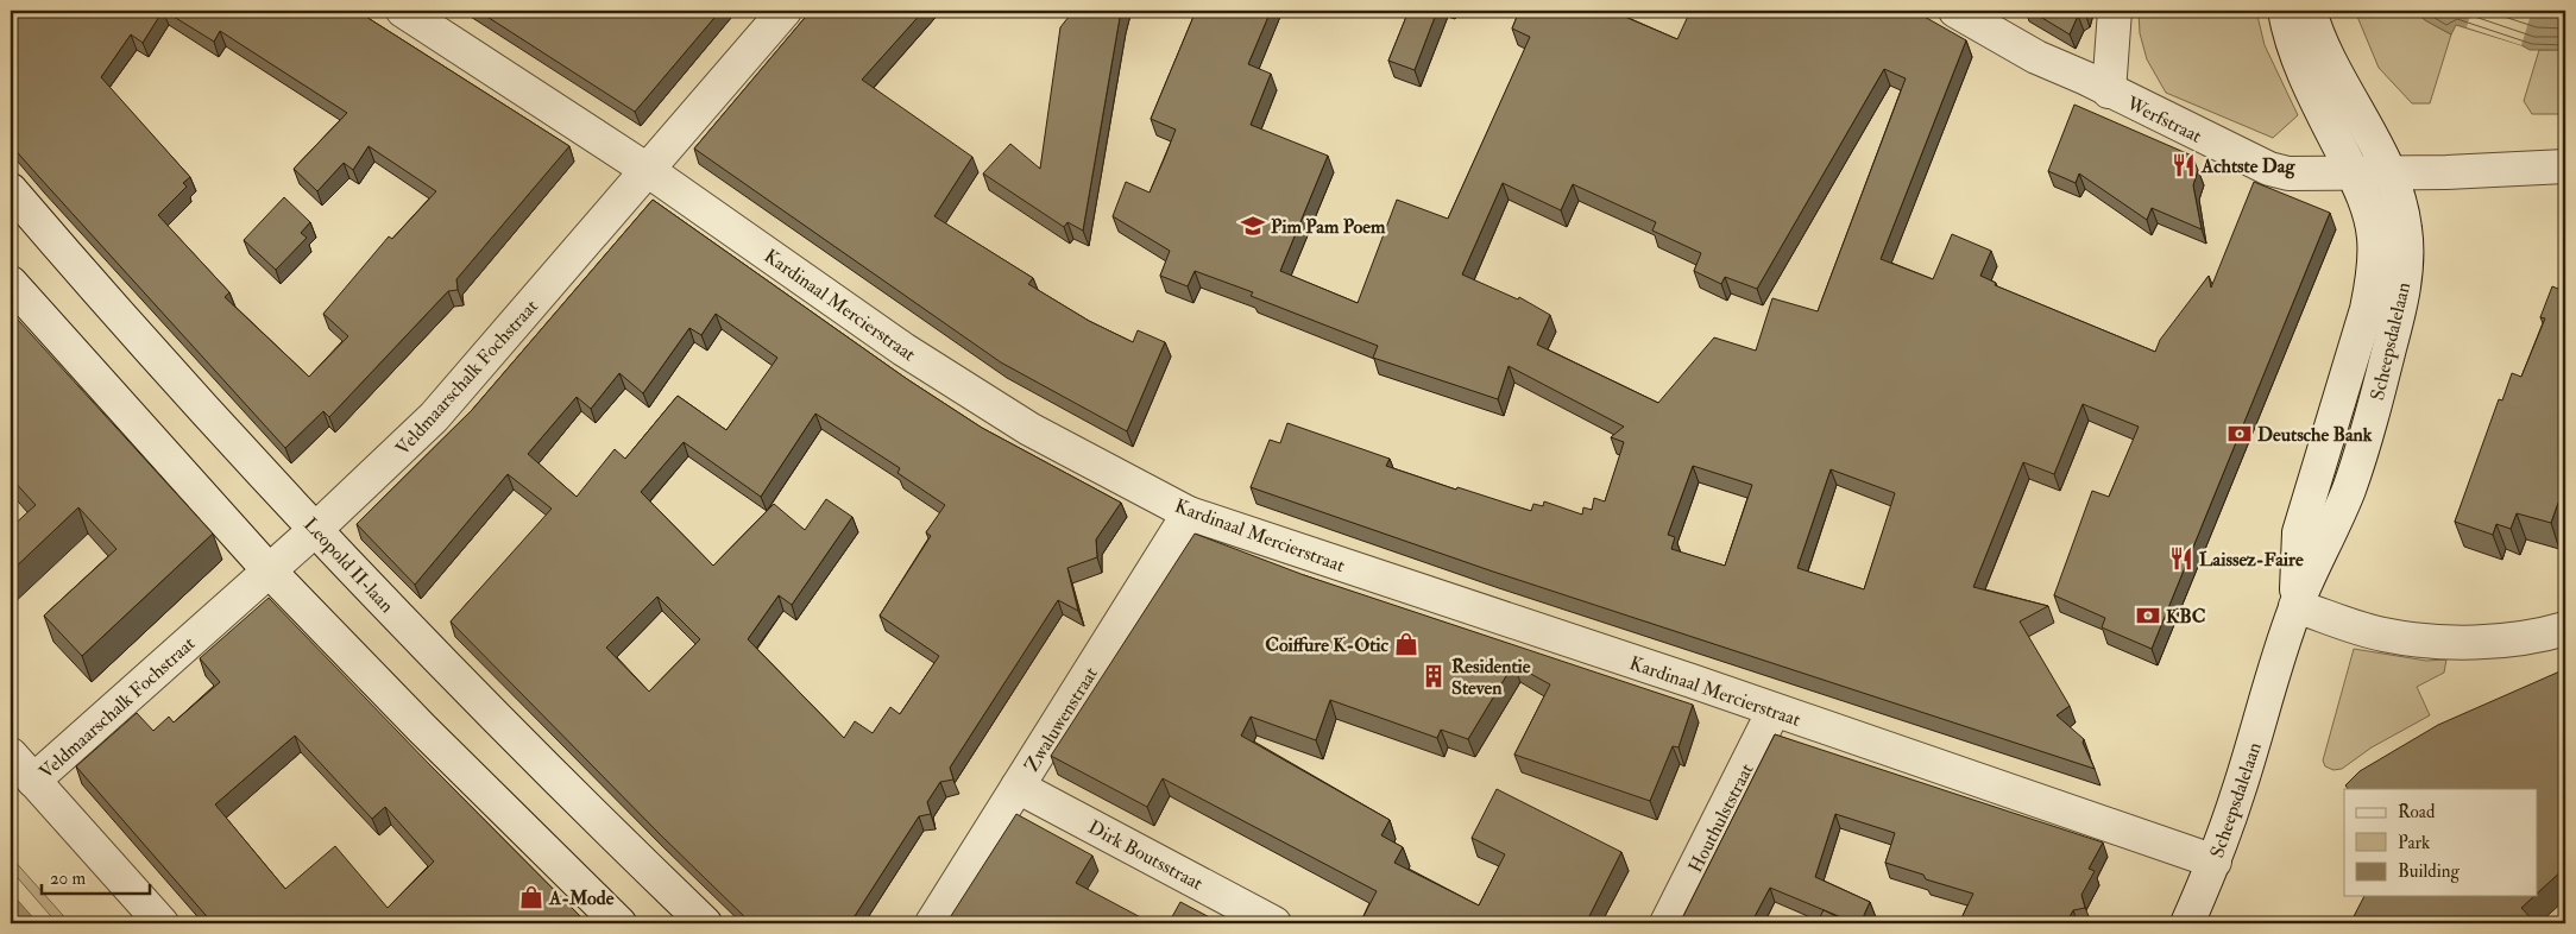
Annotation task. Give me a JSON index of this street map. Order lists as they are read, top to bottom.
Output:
{
  "streets": {
    "street": [
      "Werfstraat",
      "Kardinaal Mercierstraat",
      "Scheepsdalelaan",
      "Veldmaarschalk Fochstraat",
      "Leopold II-laan",
      "Zwaluwenstraat",
      "Houthulststraat",
      "Dirk Boutsstraat"
    ]
  },
  "crossings": [
    ["Werfstraat", "Scheepsdalelaan"],
    ["Kardinaal Mercierstraat", "Scheepsdalelaan"],
    ["Kardinaal Mercierstraat", "Veldmaarschalk Fochstraat"],
    ["Kardinaal Mercierstraat", "Zwaluwenstraat"],
    ["Kardinaal Mercierstraat", "Houthulststraat"],
    ["Veldmaarschalk Fochstraat", "Leopold II-laan"],
    ["Zwaluwenstraat", "Dirk Boutsstraat"]
  ],
  "places": {
    "restaurant": ["Achtste Dag", "Laissez-Faire"],
    "school or university": ["Pim Pam Poem"],
    "bank": ["Deutsche Bank", "KBC"],
    "shop": ["Coiffure K-Otic", "A-Mode"],
    "building": ["Residentie Steven"]
  },
  "legend": ["Road", "Park", "Building"],
  "scale_bar": "20 m"
}
